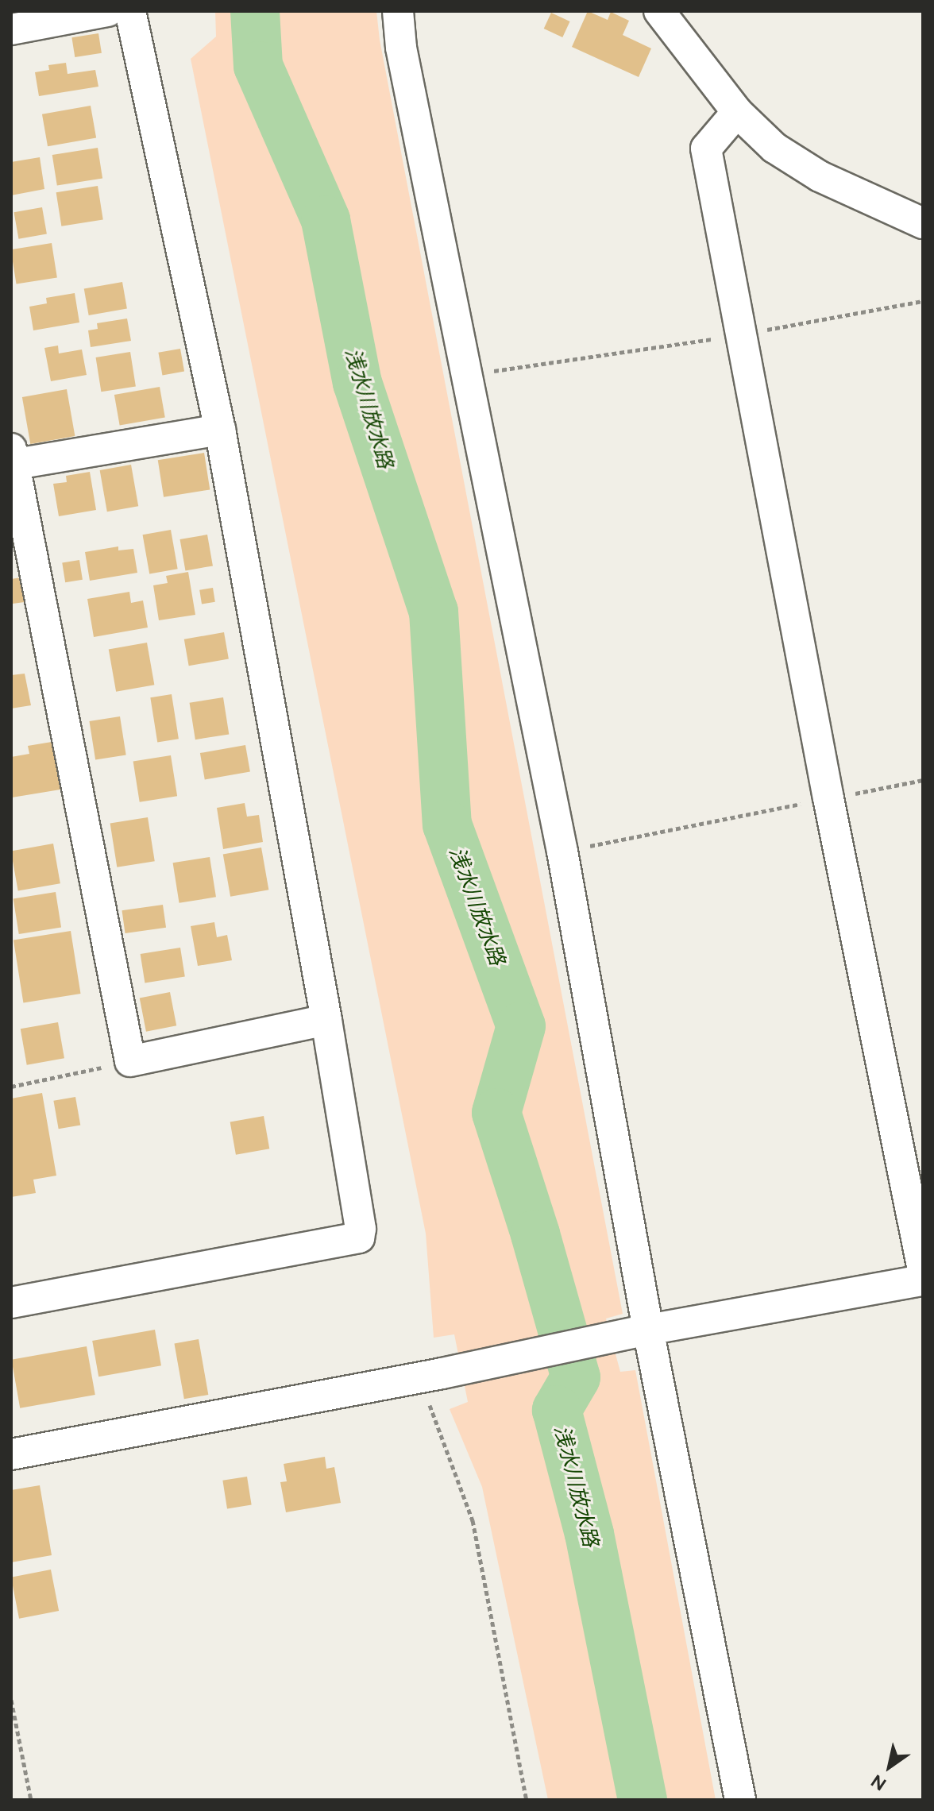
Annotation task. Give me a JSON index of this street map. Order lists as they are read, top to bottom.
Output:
{
  "water": ["浅水川放水路"],
  "north": "bottom left"
}
